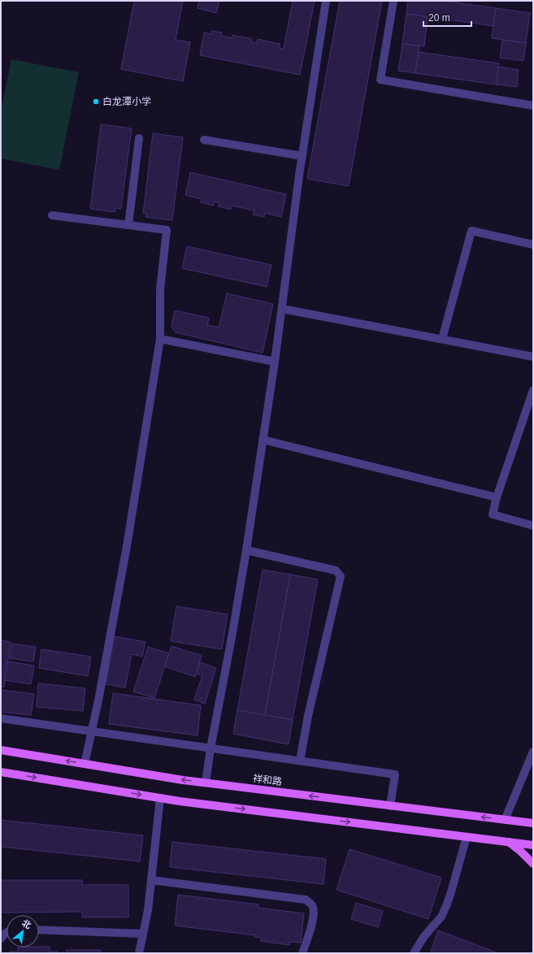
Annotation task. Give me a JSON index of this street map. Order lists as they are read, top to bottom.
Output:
{
  "streets": {
    "main road": ["祥和路"]
  },
  "places": ["白龙潭小学"],
  "scale_bar": "20 m",
  "north": "top right"
}
